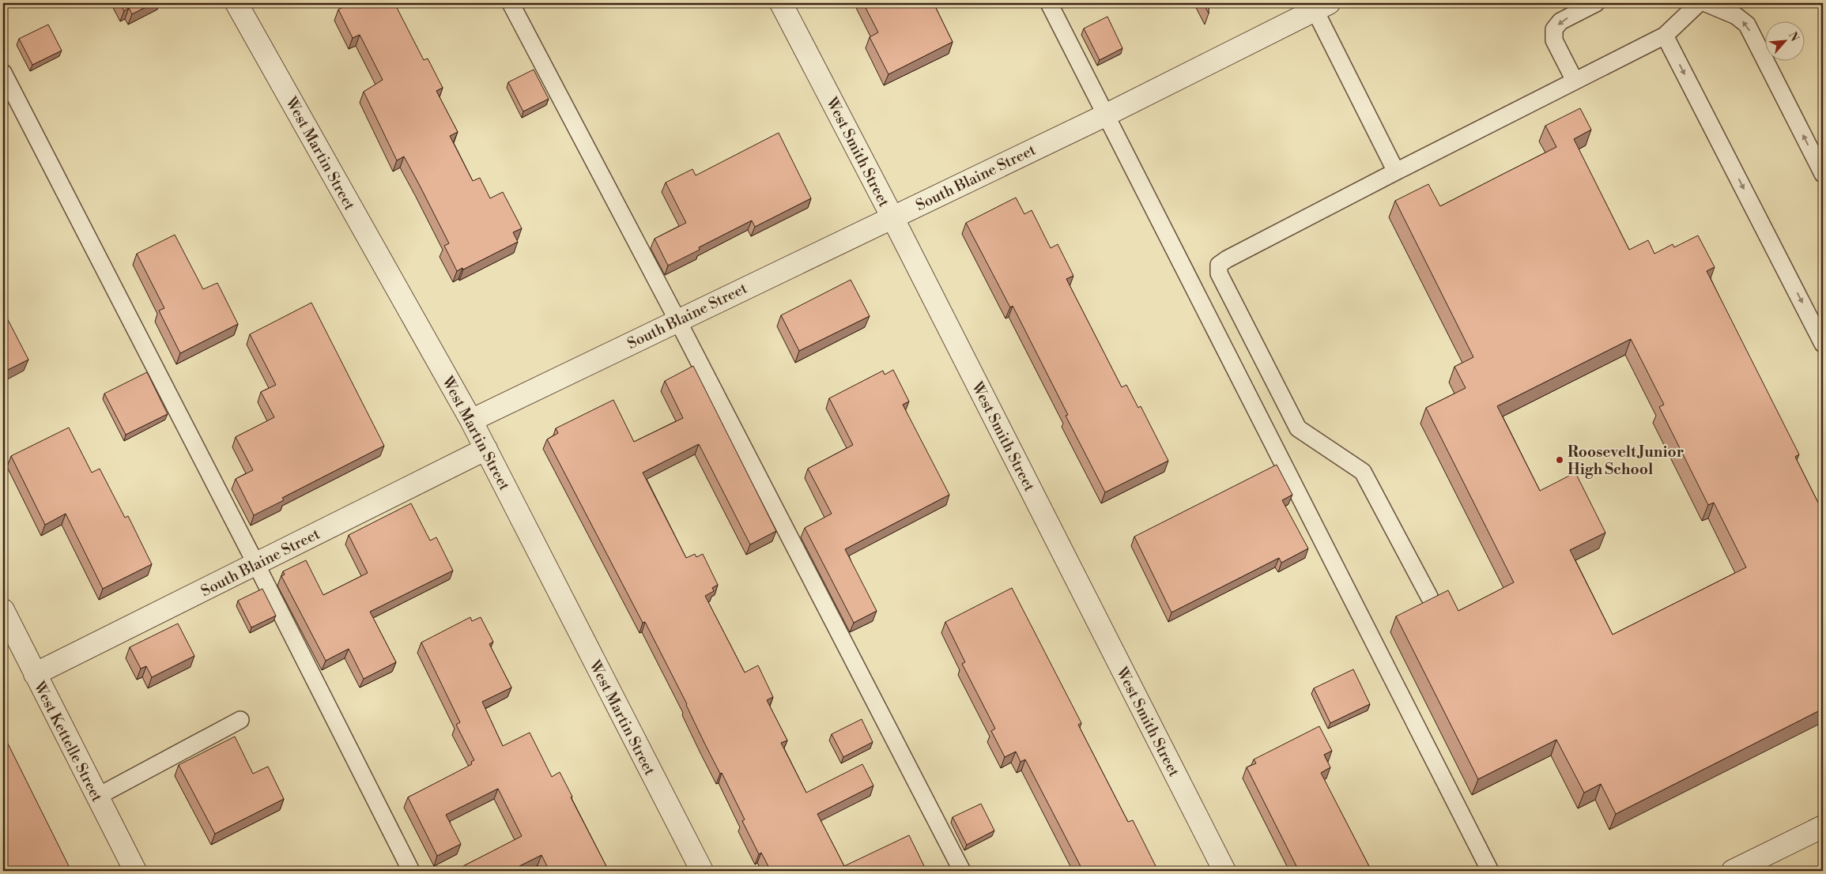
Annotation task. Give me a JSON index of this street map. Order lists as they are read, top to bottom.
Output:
{
  "streets": {
    "street": [
      "West Smith Street",
      "West Martin Street",
      "South Blaine Street",
      "West Kettelle Street"
    ]
  },
  "crossings": [
    ["West Smith Street", "South Blaine Street"],
    ["West Martin Street", "South Blaine Street"],
    ["South Blaine Street", "West Kettelle Street"]
  ],
  "places": ["Roosevelt Junior High School"],
  "north": "top right"
}
